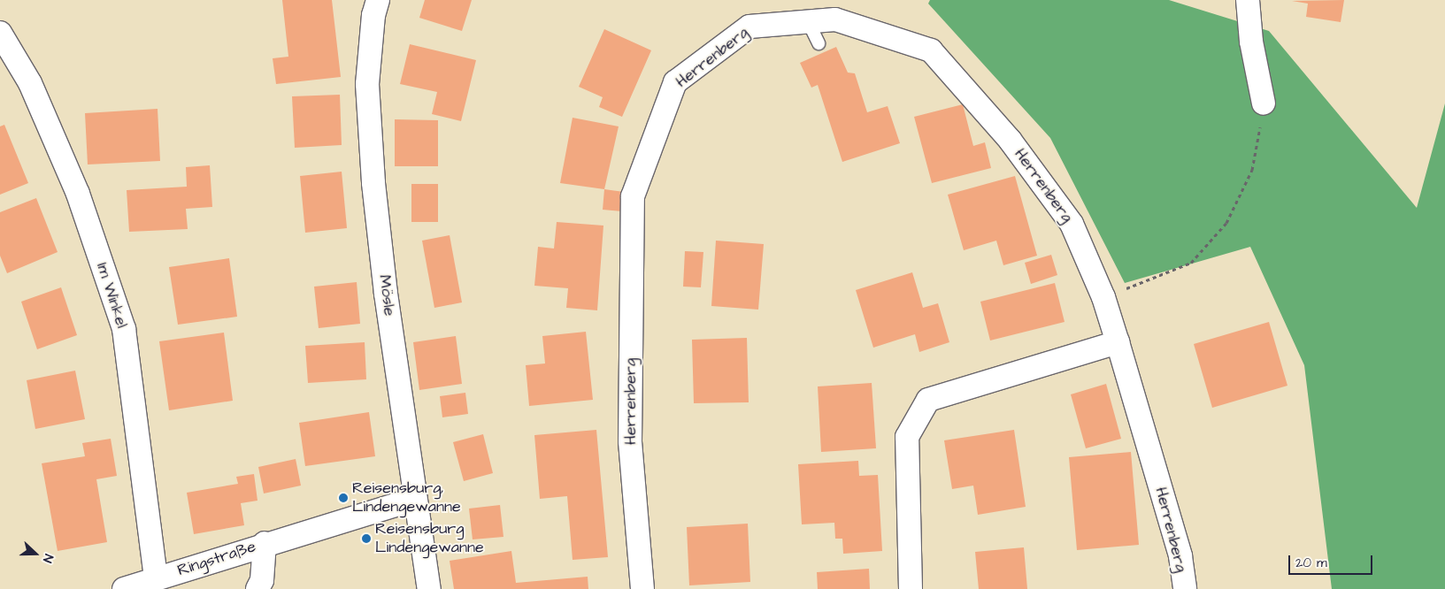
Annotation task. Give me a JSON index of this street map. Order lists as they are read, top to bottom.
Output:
{
  "streets": {
    "street": [
      "Herrenberg",
      "Im Winkel",
      "Mösle",
      "Ringstraße"
    ]
  },
  "crossings": [
    ["Im Winkel", "Ringstraße"]
  ],
  "places": ["Reisensburg, Lindengewanne", "Reisensburg Lindengewanne"],
  "scale_bar": "20 m",
  "north": "right"
}
